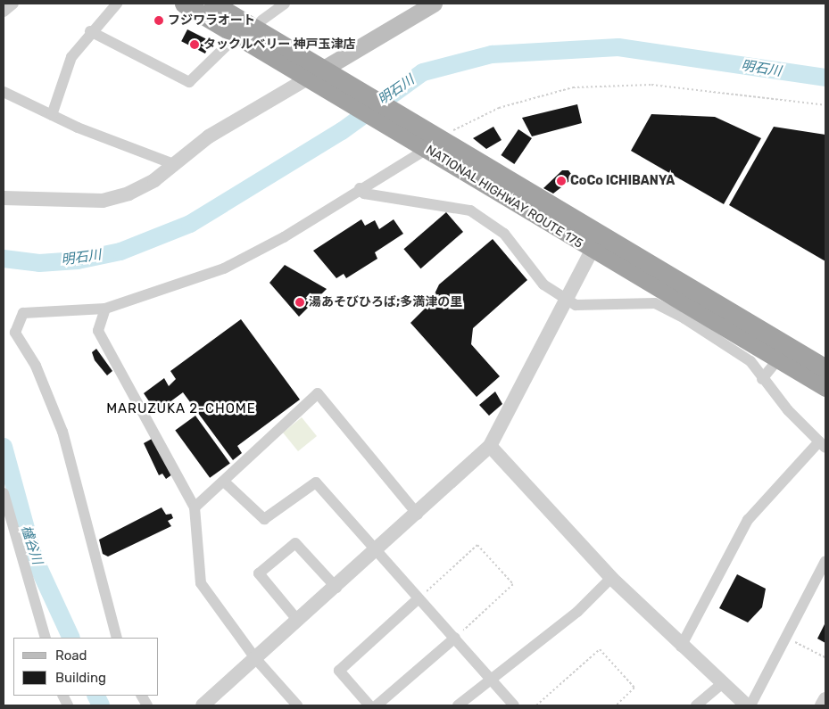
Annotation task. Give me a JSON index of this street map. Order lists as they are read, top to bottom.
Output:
{
  "streets": {
    "highway": ["NATIONAL HIGHWAY ROUTE 175"]
  },
  "districts": ["MARUZUKA 2-CHOME"],
  "water": ["明石川", "櫨谷川"],
  "places": [
    "フジワラオート",
    "タックルベリー 神戸玉津店",
    "CoCo ICHIBANYA",
    "湯あそびひろば;多満津の里"
  ],
  "legend": ["Road", "Building"]
}
